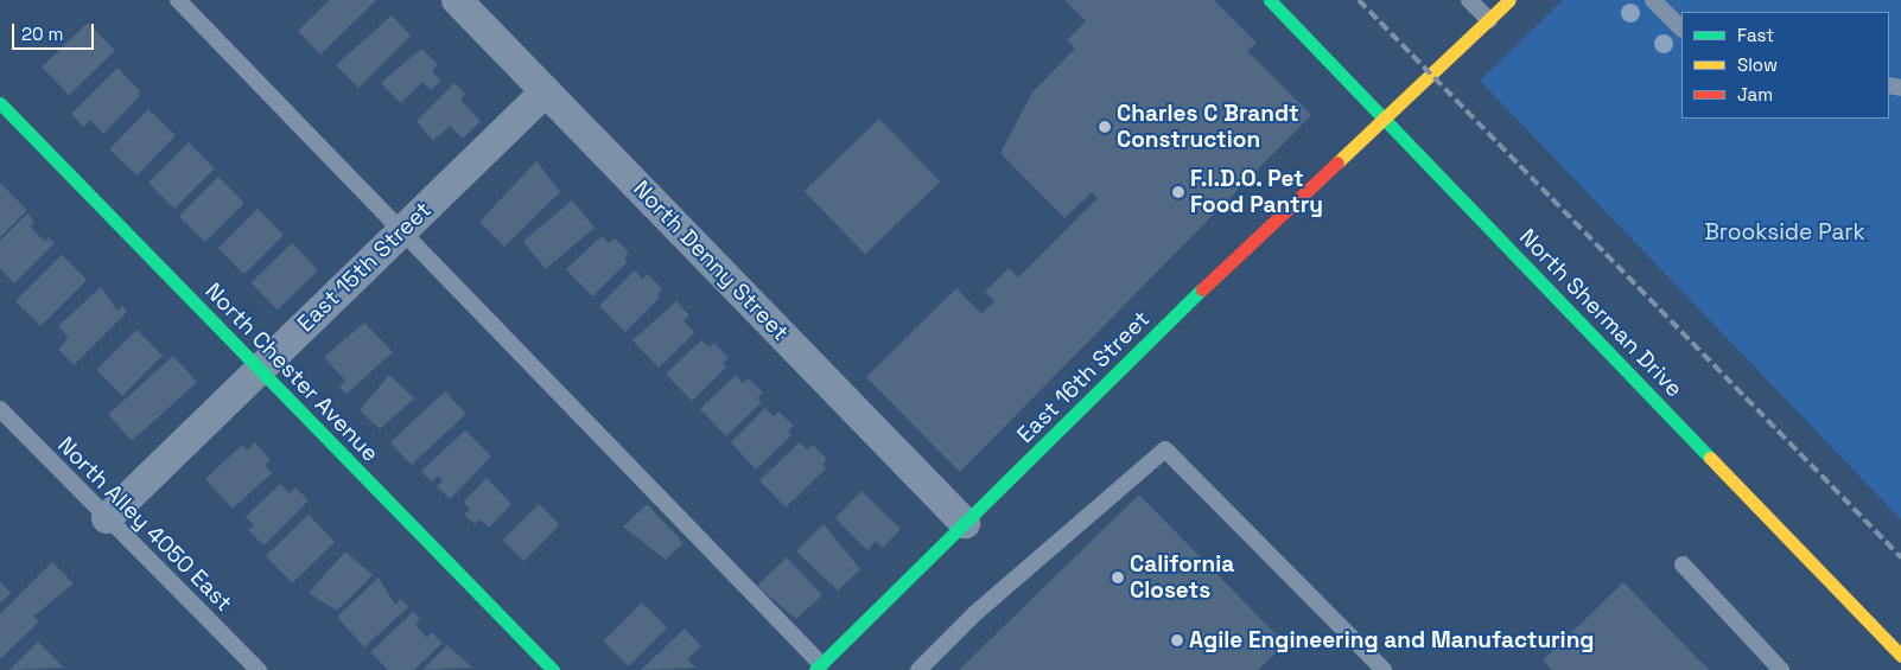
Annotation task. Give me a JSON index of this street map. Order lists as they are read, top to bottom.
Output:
{
  "streets": {
    "main road": ["North Sherman Drive", "North Chester Avenue", "East 16th Street"],
    "street": ["North Denny Street", "East 15th Street"],
    "lane": ["North Alley 4050 East"]
  },
  "crossings": [
    ["North Denny Street", "East 15th Street"],
    ["North Denny Street", "East 16th Street"],
    ["East 15th Street", "North Chester Avenue"],
    ["East 15th Street", "North Alley 4050 East"],
    ["North Sherman Drive", "East 16th Street"]
  ],
  "parks": ["Brookside Park"],
  "places": [
    "Charles C Brandt Construction",
    "F.I.D.O. Pet Food Pantry",
    "California Closets",
    "Agile Engineering and Manufacturing"
  ],
  "legend": ["Fast", "Slow", "Jam"],
  "scale_bar": "20 m"
}
